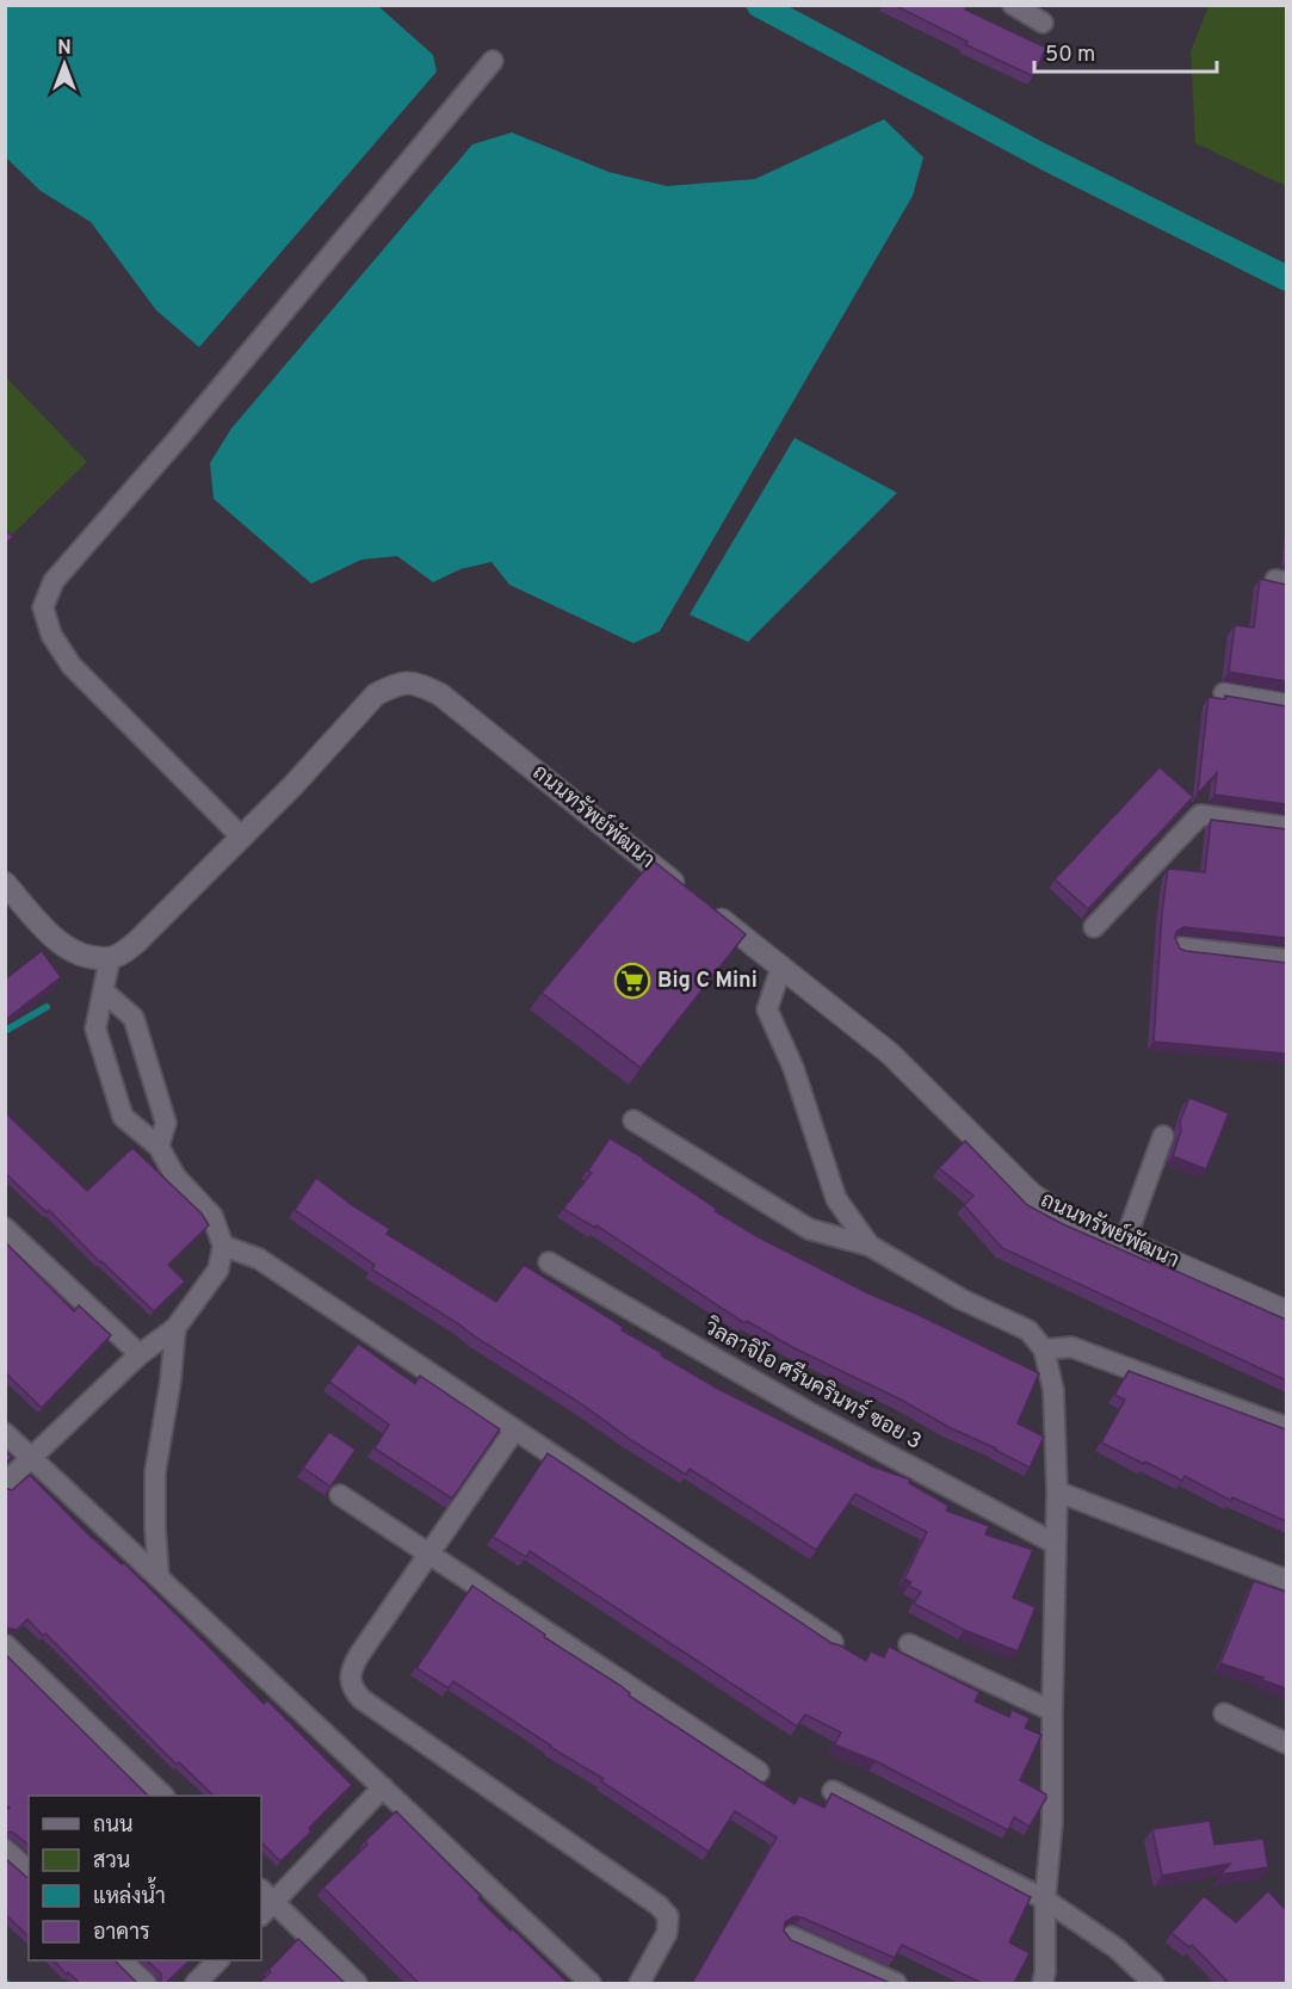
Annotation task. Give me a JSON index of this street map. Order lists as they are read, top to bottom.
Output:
{
  "streets": {
    "street": ["ถนนทรัพย์พัฒนา", "วิลลาจิโอ ศรีนครินทร์ ซอย 3"]
  },
  "places": {
    "supermarket": ["Big C Mini"]
  },
  "legend": [
    "ถนน",
    "สวน",
    "แหล่งน้ำ",
    "อาคาร"
  ],
  "scale_bar": "50 m",
  "north": "top"
}
